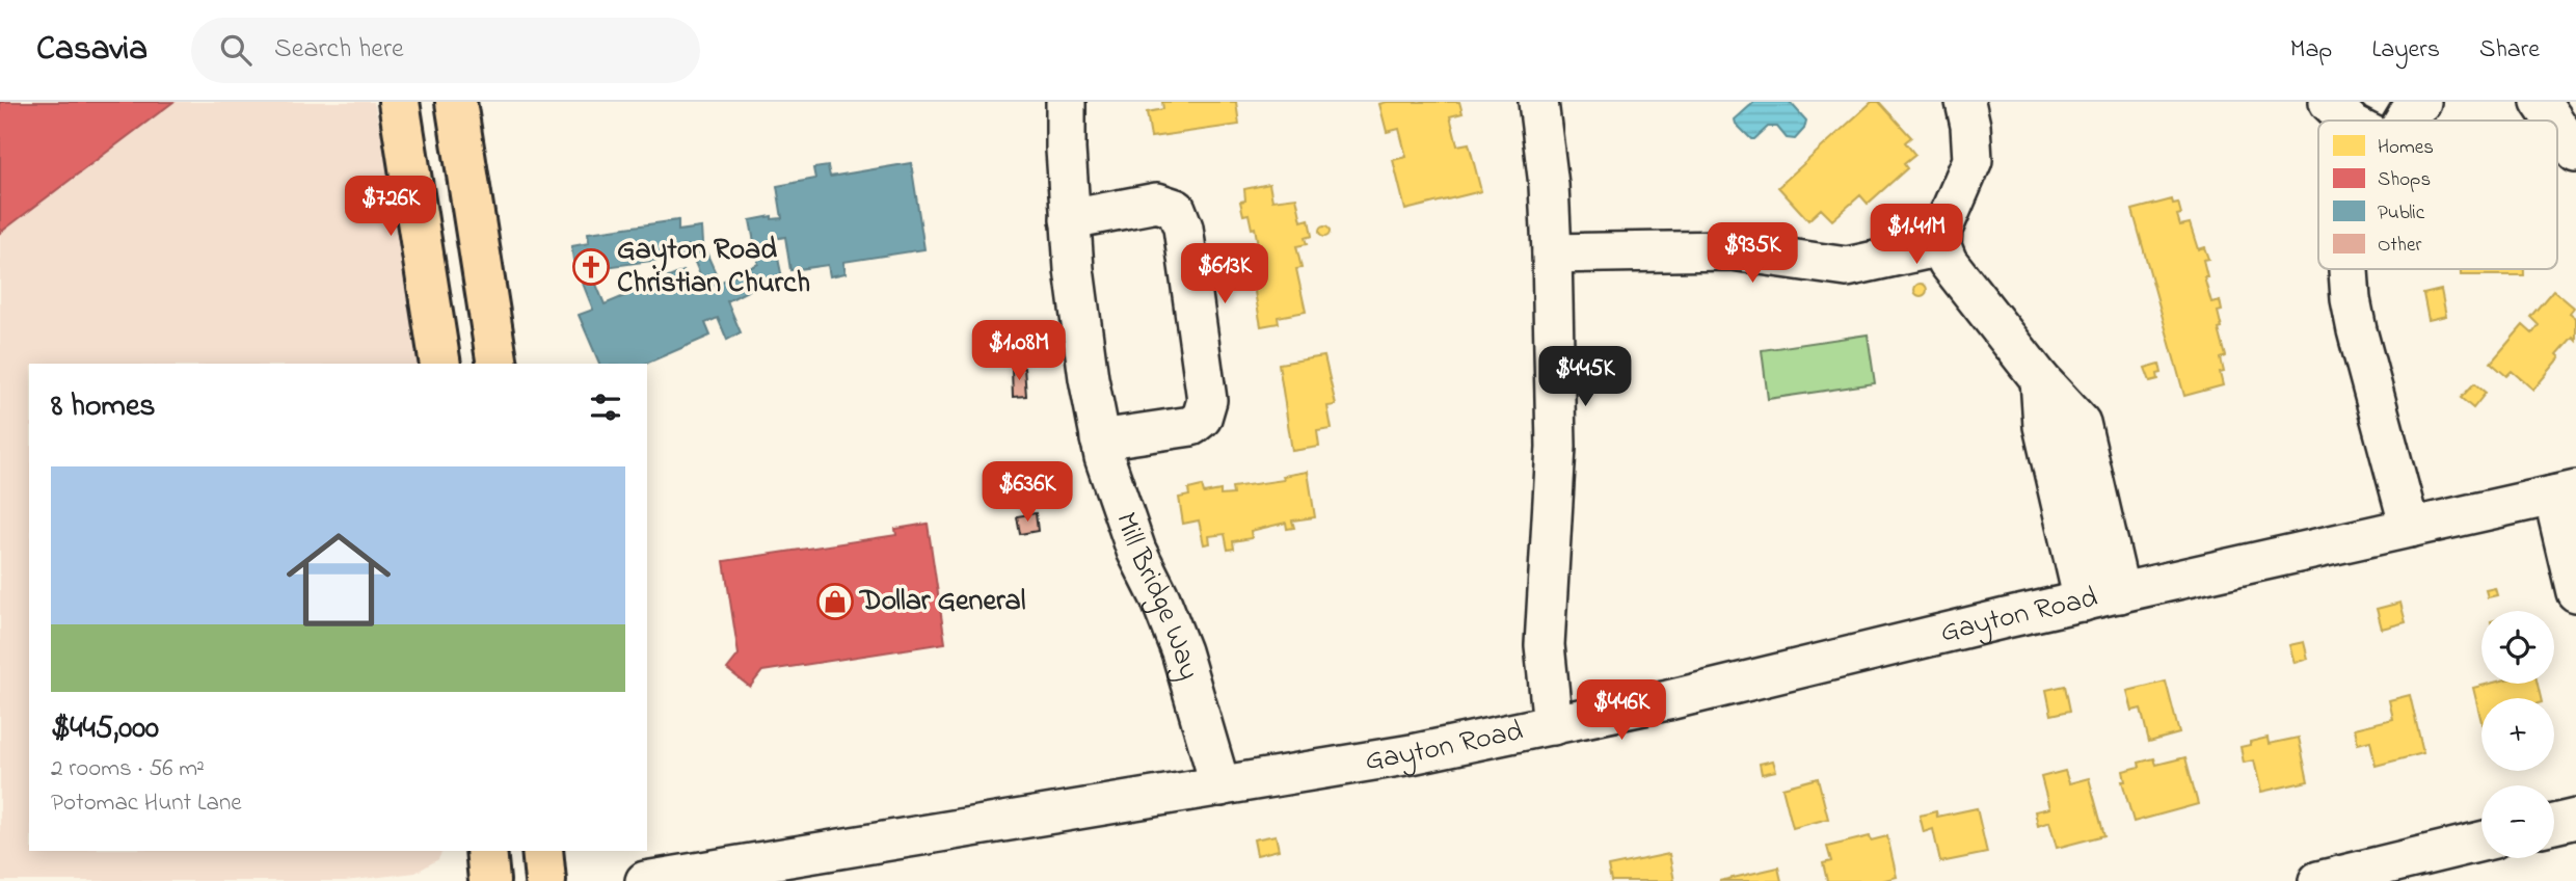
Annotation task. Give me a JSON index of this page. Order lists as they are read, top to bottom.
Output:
{
  "streets": {
    "street": ["Mill Bridge Way", "Gayton Road"]
  },
  "crossings": [
    ["Mill Bridge Way", "Gayton Road"]
  ],
  "places": {
    "church": ["Gayton Road Christian Church"],
    "shop": ["Dollar General"]
  },
  "legend": [
    "Homes",
    "Shops",
    "Public",
    "Other"
  ],
  "page": {
    "header": "Casavia",
    "search": "Search here",
    "nav": ["Map", "Layers", "Share"],
    "price": [
      "$726K",
      "$1.41M",
      "$935K",
      "$613K",
      "$1.08M",
      "$445K",
      "$636K",
      "$446K"
    ],
    "heading": "8 homes",
    "list": [
      {
        "name": "$445,000",
        "note": "2 rooms · 56 m² · Potomac Hunt Lane"
      }
    ],
    "map_buttons": ["+", "−"]
  }
}
